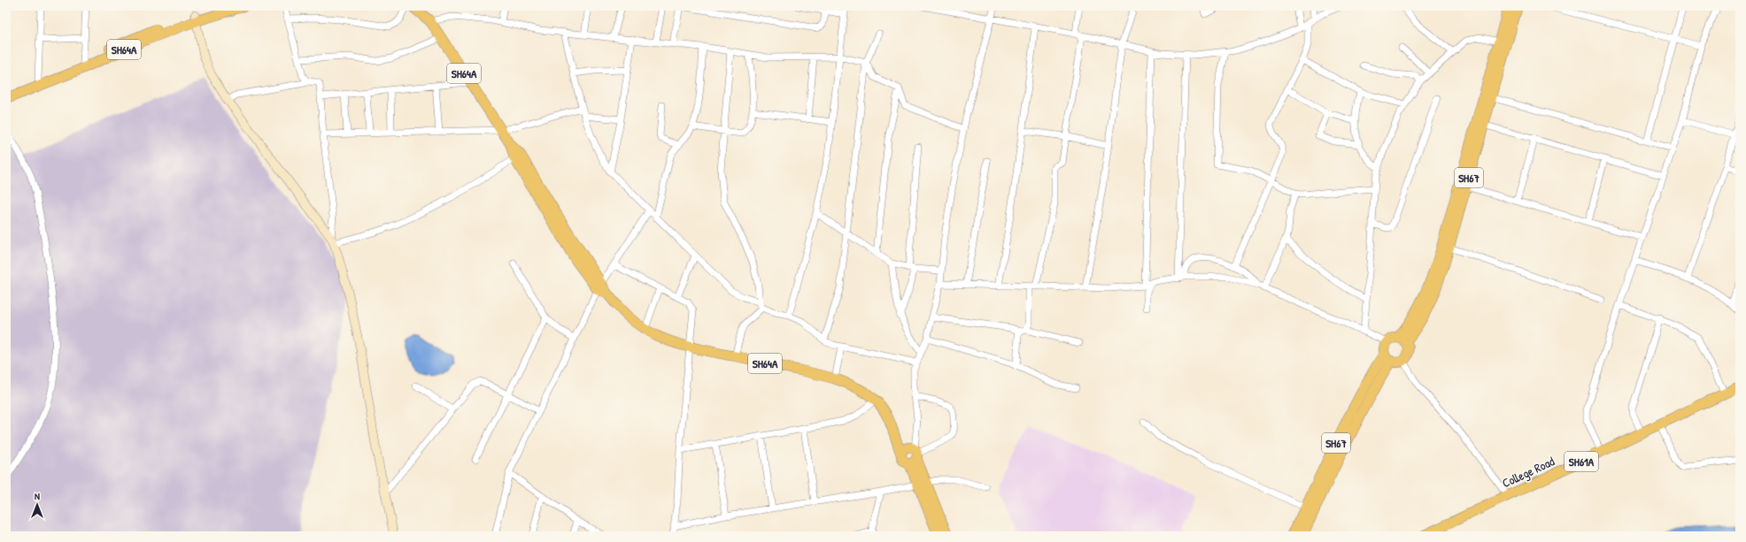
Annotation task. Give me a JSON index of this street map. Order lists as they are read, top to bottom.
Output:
{
  "streets": {
    "main road": [
      "SH64A",
      "SH67",
      "SH61A",
      "College Road"
    ]
  },
  "north": "top"
}
